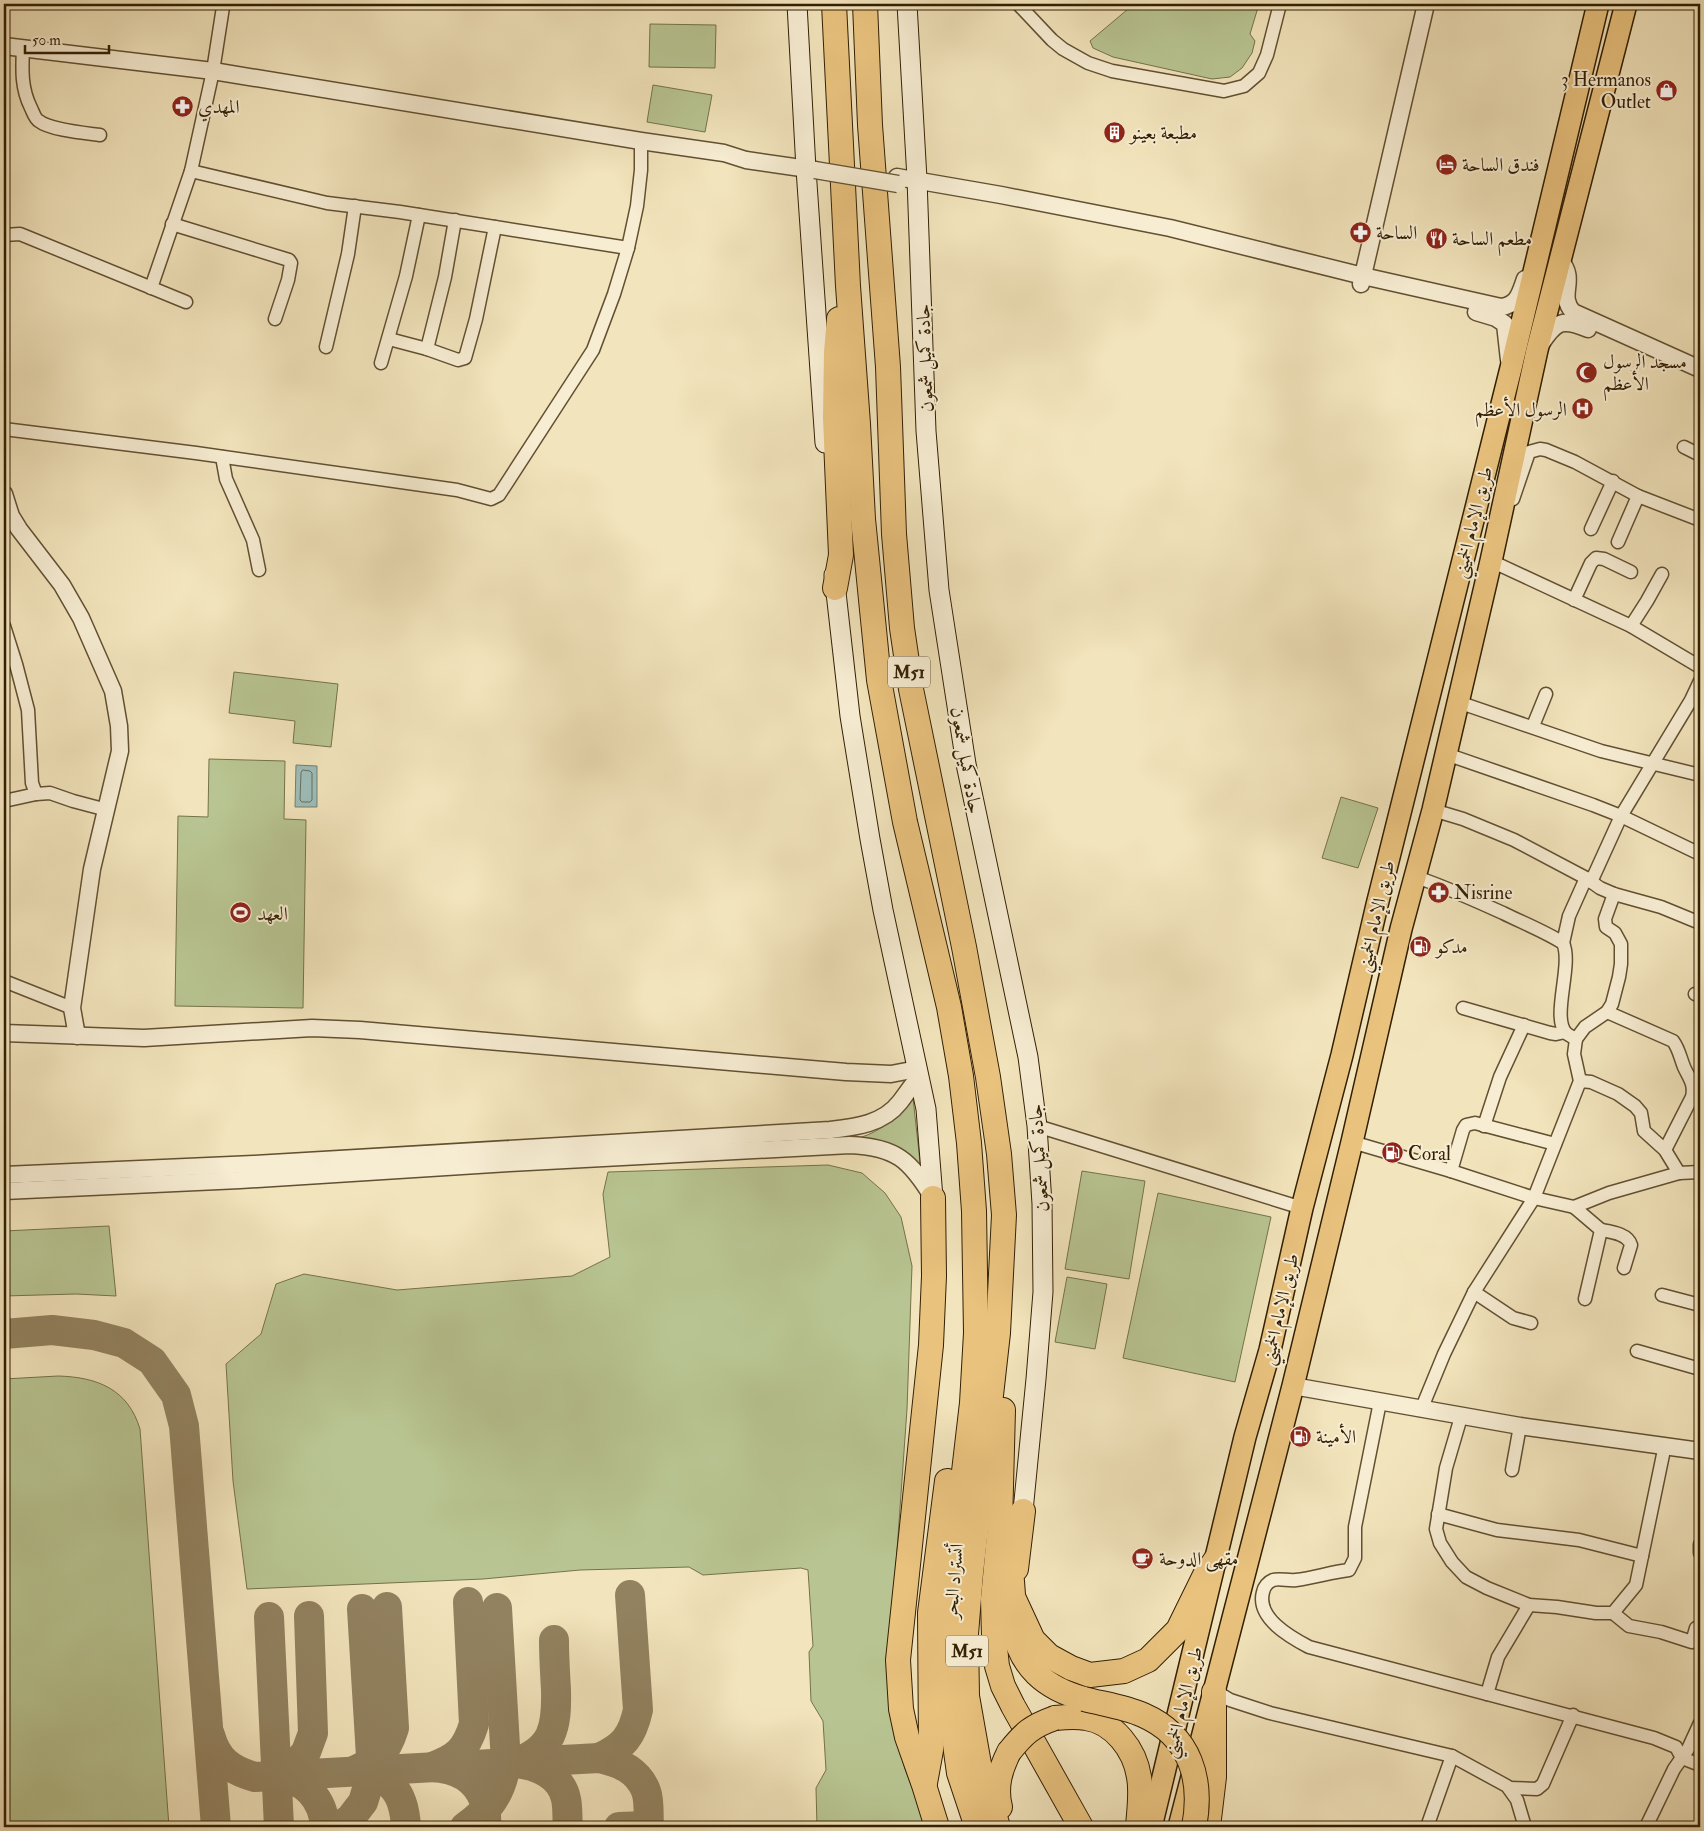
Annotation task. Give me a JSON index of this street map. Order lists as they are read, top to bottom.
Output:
{
  "streets": {
    "highway": [
      "جادة كميل شمعون",
      "طريق الإمام الخميني",
      "M51",
      "أتستراد البحر"
    ]
  },
  "crossings": [
    ["جادة كميل شمعون", "M51"],
    ["جادة كميل شمعون", "أتستراد البحر"],
    ["M51", "أتستراد البحر"]
  ],
  "places": {
    "shop": ["3 Hermanos Outlet"],
    "pharmacy": ["المهدي", "الساحة", "Nisrine"],
    "building": ["مطبعة بعينو"],
    "hotel": ["فندق الساحة"],
    "restaurant": ["مطعم الساحة"],
    "mosque": ["مسجد الرسول الأعظم"],
    "hospital": ["الرسول الأعظم"],
    "sports": ["العهد"],
    "fuel station": ["مدكو", "Coral", "الأمينة"],
    "cafe": ["مقهى الدوحة"]
  },
  "scale_bar": "50 m"
}
